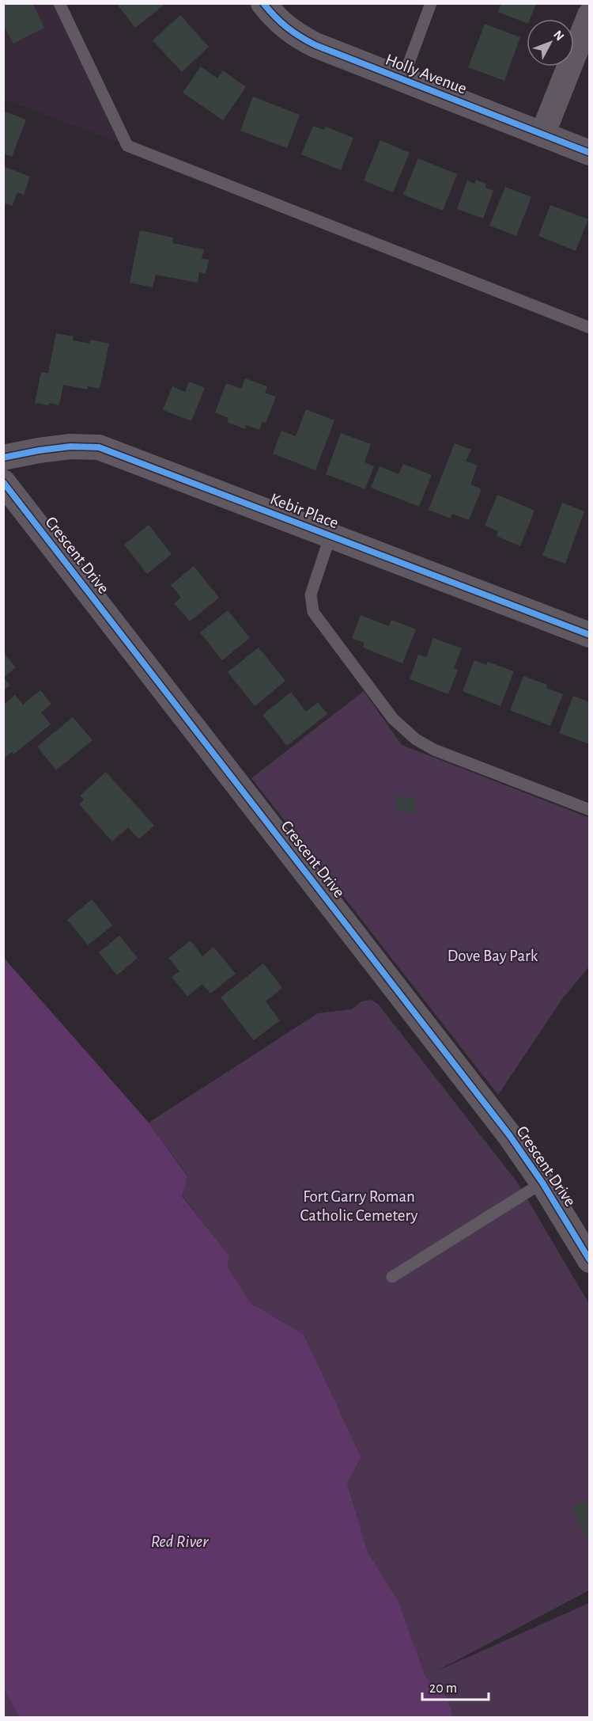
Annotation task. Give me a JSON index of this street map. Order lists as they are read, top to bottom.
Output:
{
  "streets": {
    "street": ["Holly Avenue", "Kebir Place", "Crescent Drive"]
  },
  "water": ["Red River"],
  "parks": ["Dove Bay Park", "Fort Garry Roman Catholic Cemetery"],
  "scale_bar": "20 m",
  "north": "top right"
}
